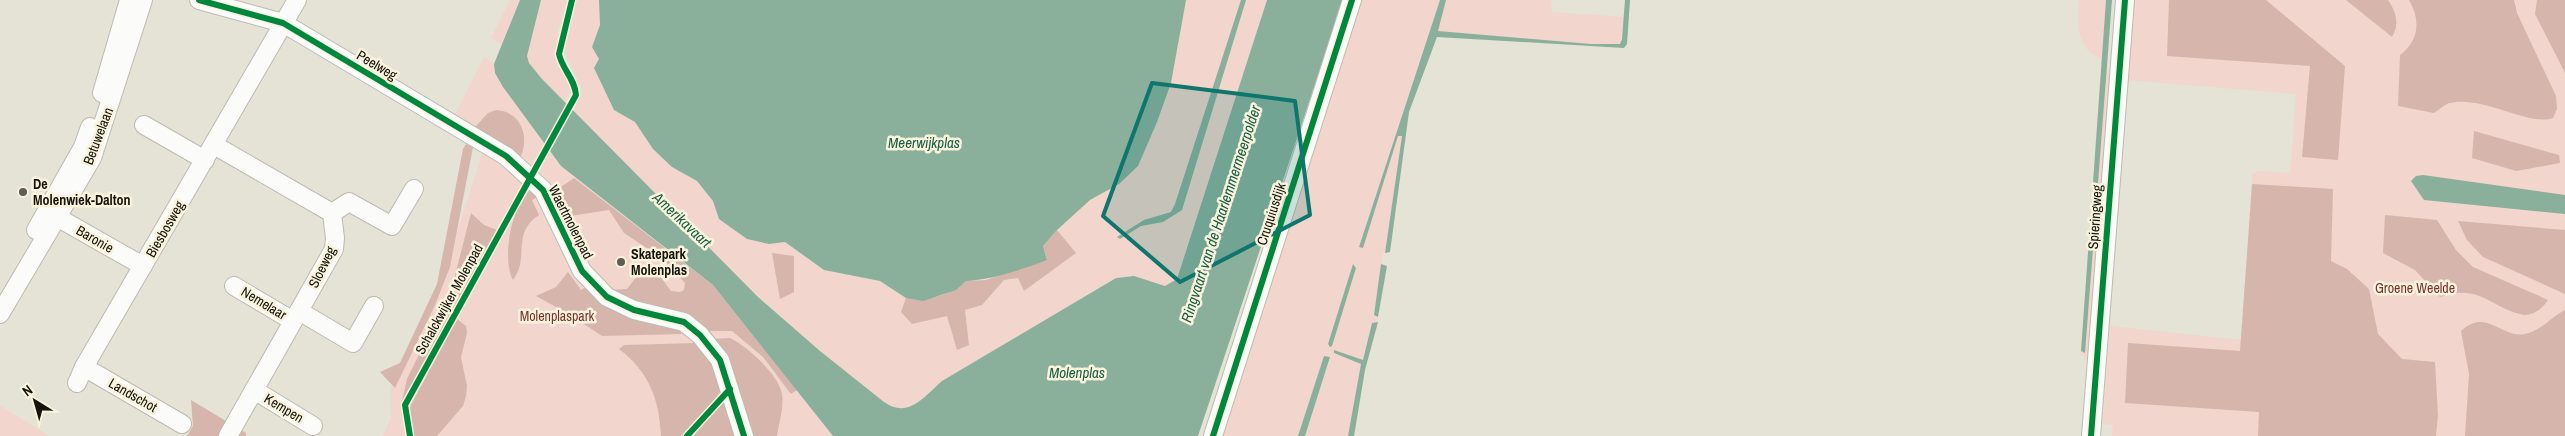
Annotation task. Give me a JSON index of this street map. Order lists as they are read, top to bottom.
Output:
{
  "streets": {
    "street": [
      "Peelweg",
      "Betuwelaan",
      "Cruquiusdijk",
      "Spieringweg",
      "Waertmolenpad",
      "Biesbosweg",
      "Baronie",
      "Sloeweg",
      "Nemelaar",
      "Landschot",
      "Kempen"
    ],
    "cycle path": ["Schalckwijker Molenpad"]
  },
  "crossings": [
    ["Peelweg", "Waertmolenpad"],
    ["Peelweg", "Biesbosweg"],
    ["Betuwelaan", "Baronie"],
    ["Biesbosweg", "Baronie"],
    ["Biesbosweg", "Landschot"],
    ["Sloeweg", "Nemelaar"],
    ["Sloeweg", "Kempen"]
  ],
  "water": [
    "Meerwijkplas",
    "Ringvaart van de Haarlemmermeerpolder",
    "Amerikavaart",
    "Molenplas"
  ],
  "parks": ["Groene Weelde", "Molenplaspark"],
  "places": ["De Molenwiek-Dalton", "Skatepark Molenplas"],
  "north": "top left"
}
